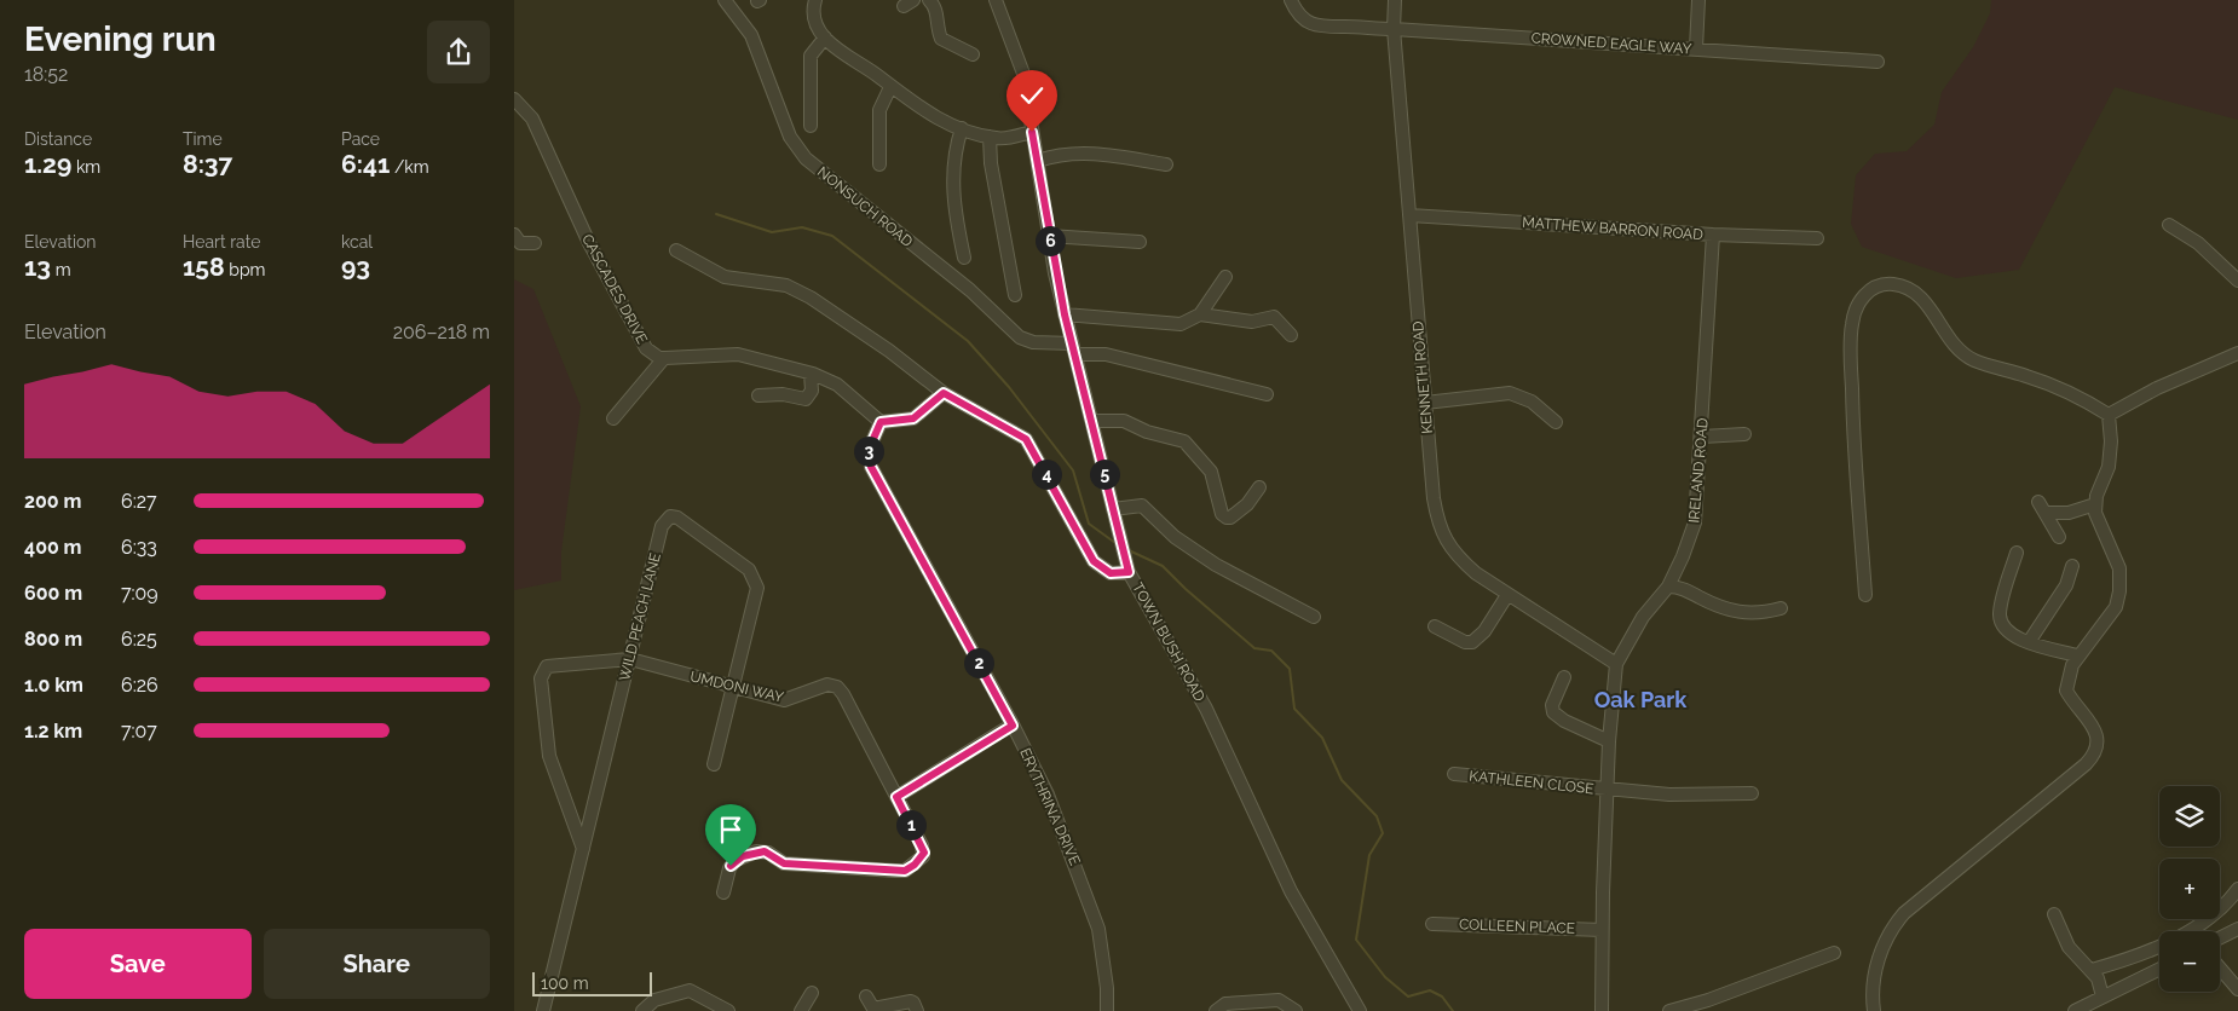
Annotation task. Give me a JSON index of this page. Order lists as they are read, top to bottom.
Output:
{
  "streets": {
    "street": [
      "CROWNED EAGLE WAY",
      "NONSUCH ROAD",
      "MATTHEW BARRON ROAD",
      "CASCADES DRIVE",
      "KENNETH ROAD",
      "IRELAND ROAD",
      "WILD PEACH LANE",
      "TOWN BUSH ROAD",
      "UMDONI WAY",
      "KATHLEEN CLOSE",
      "ERYTHRINA DRIVE",
      "COLLEEN PLACE"
    ]
  },
  "crossings": [
    ["CROWNED EAGLE WAY", "KENNETH ROAD"],
    ["NONSUCH ROAD", "TOWN BUSH ROAD"],
    ["MATTHEW BARRON ROAD", "KENNETH ROAD"],
    ["MATTHEW BARRON ROAD", "IRELAND ROAD"],
    ["KENNETH ROAD", "IRELAND ROAD"],
    ["IRELAND ROAD", "KATHLEEN CLOSE"],
    ["IRELAND ROAD", "COLLEEN PLACE"],
    ["WILD PEACH LANE", "UMDONI WAY"]
  ],
  "districts": ["Oak Park"],
  "scale_bar": "100 m",
  "page": {
    "heading": ["Evening run", "18:52"],
    "stats": [
      ["Distance", "1.29 km"],
      ["Time", "8:37"],
      ["Pace", "6:41 /km"],
      ["Elevation", "13 m"],
      ["Heart rate", "158 bpm"],
      ["kcal", "93"]
    ],
    "pins": [
      "6",
      "3",
      "4",
      "5",
      "2",
      "1"
    ],
    "chart": ["Elevation", "206–218 m"],
    "list": [
      {
        "name": "200 m",
        "note": "6:27"
      },
      {
        "name": "400 m",
        "note": "6:33"
      },
      {
        "name": "600 m",
        "note": "7:09"
      },
      {
        "name": "800 m",
        "note": "6:25"
      },
      {
        "name": "1.0 km",
        "note": "6:26"
      },
      {
        "name": "1.2 km",
        "note": "7:07"
      }
    ],
    "map_buttons": ["+", "−"],
    "buttons": ["Save", "Share"],
    "scale": "100 m"
  }
}
